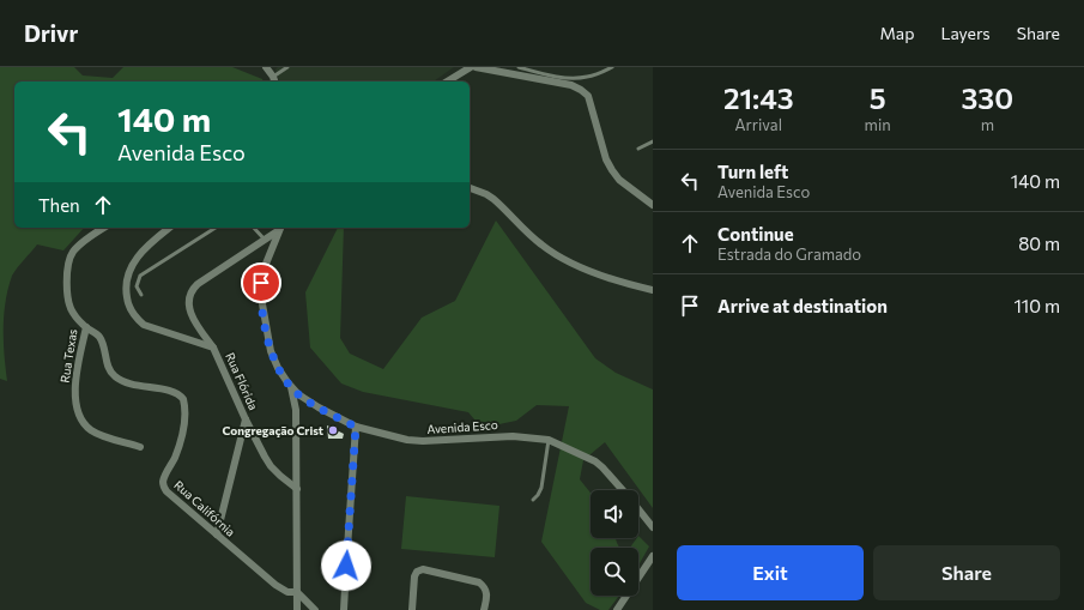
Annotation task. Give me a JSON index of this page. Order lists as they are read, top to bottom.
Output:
{
  "streets": {
    "street": [
      "Rua Texas",
      "Rua Flórida",
      "Avenida Esco",
      "Rua Califórnia"
    ]
  },
  "crossings": [
    ["Rua Texas", "Rua Califórnia"]
  ],
  "places": ["Congregação Crist"],
  "page": {
    "header": "Drivr",
    "nav": ["Map", "Layers", "Share"],
    "eta": [
      "21:43",
      "Arrival",
      "5",
      "min",
      "330",
      "m"
    ],
    "turn": ["140 m", "Avenida Esco"],
    "list": [
      {
        "name": "Turn left",
        "note": "Avenida Esco",
        "value": "140 m"
      },
      {
        "name": "Continue",
        "note": "Estrada do Gramado",
        "value": "80 m"
      },
      {
        "name": "Arrive at destination",
        "value": "110 m"
      }
    ],
    "then": "Then",
    "buttons": ["Exit", "Share"]
  }
}
